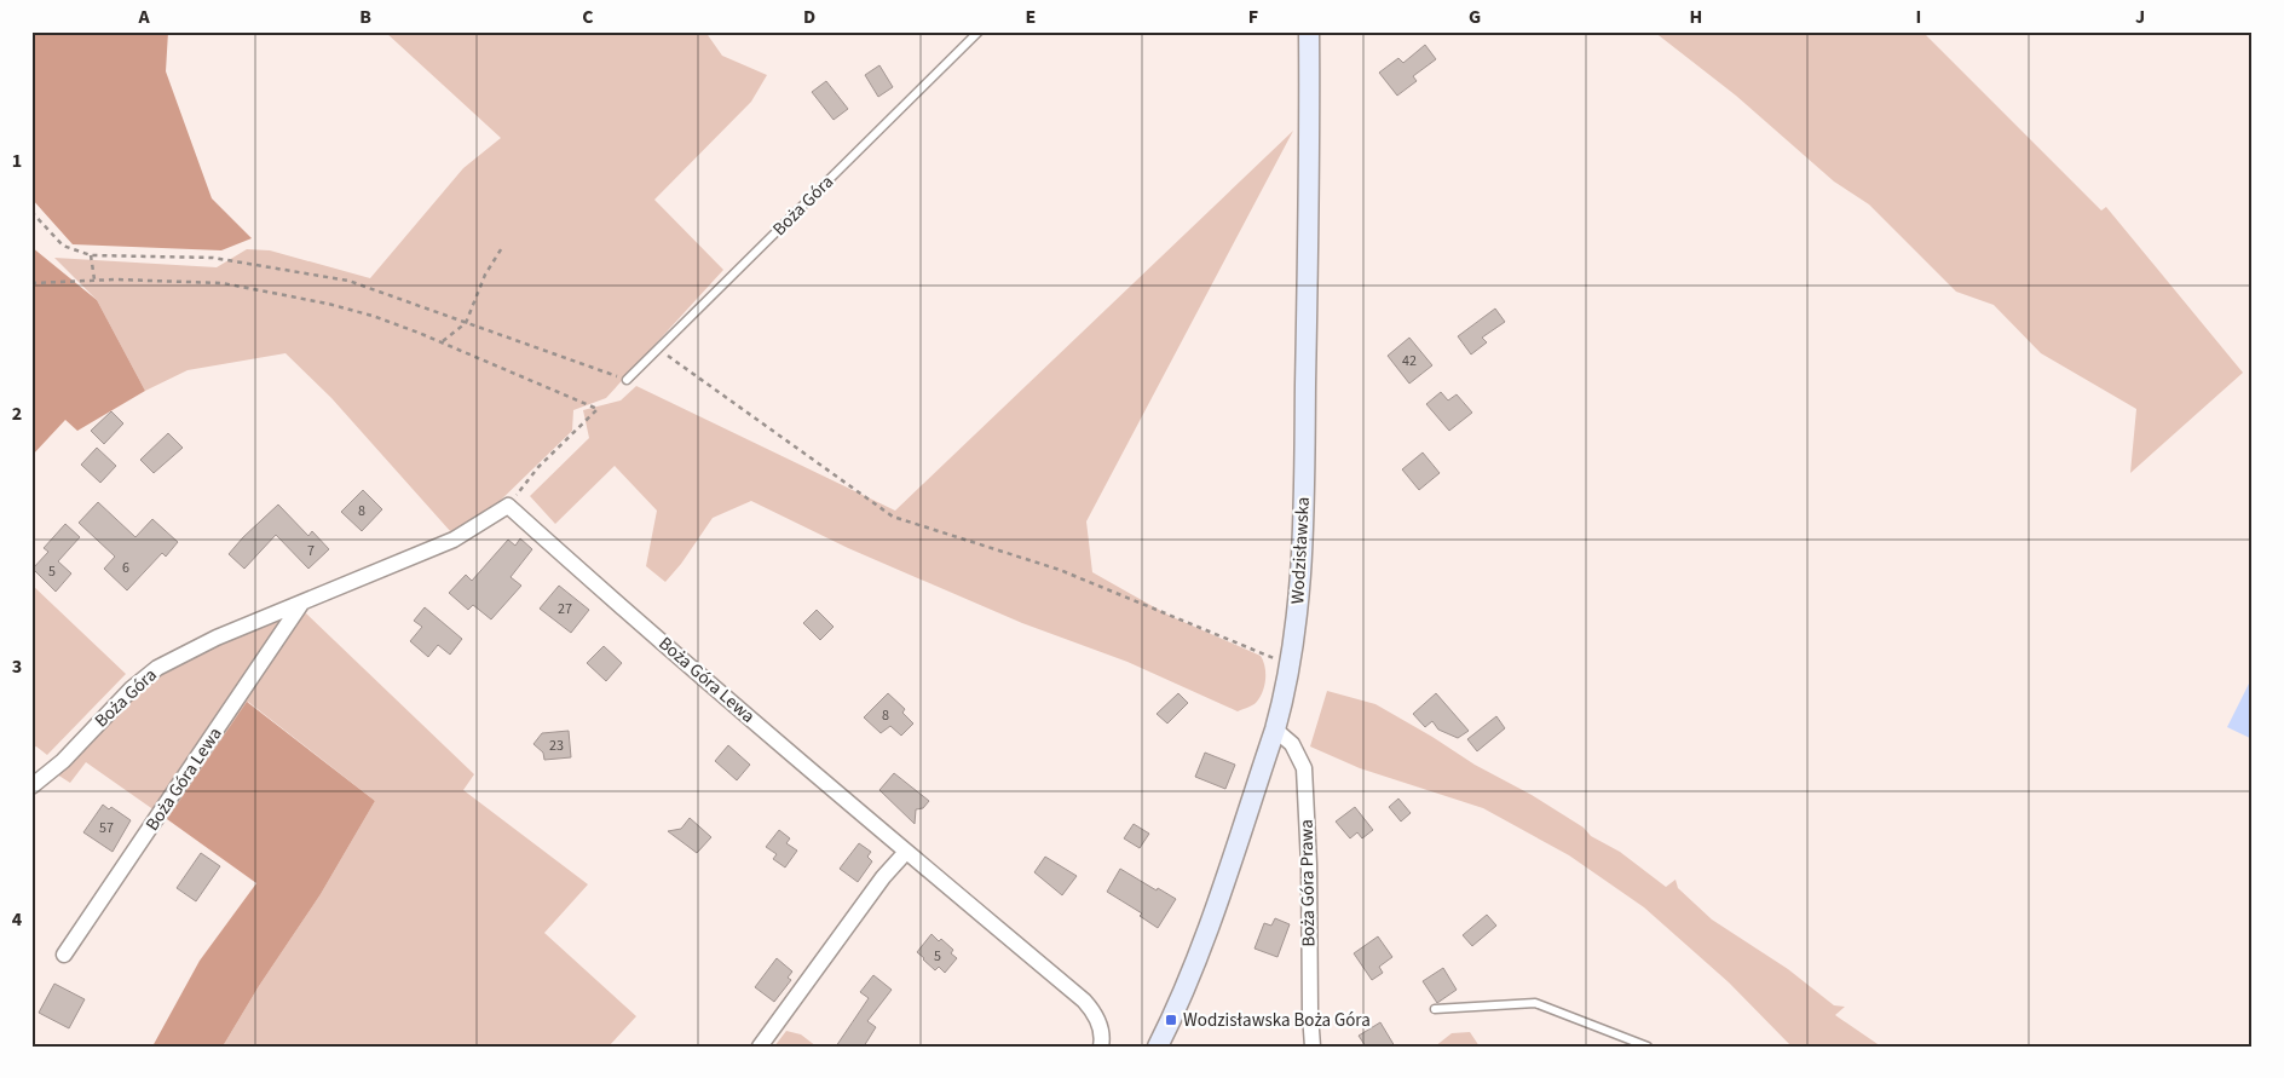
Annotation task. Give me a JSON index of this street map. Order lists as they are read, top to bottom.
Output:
{
  "streets": {
    "main road": ["Wodzisławska"],
    "street": ["Boża Góra", "Boża Góra Lewa", "Boża Góra Prawa"]
  },
  "crossings": [
    ["Boża Góra", "Boża Góra Lewa"],
    ["Wodzisławska", "Boża Góra Prawa"]
  ],
  "places": {
    "transit": ["Wodzisławska Boża Góra"]
  },
  "house_numbers": [
    "42",
    "8",
    "7",
    "6",
    "5",
    "27",
    "8",
    "23",
    "57",
    "5"
  ],
  "grid": {
    "columns": [
      "A",
      "B",
      "C",
      "D",
      "E",
      "F",
      "G",
      "H",
      "I",
      "J"
    ],
    "rows": [
      "1",
      "2",
      "3",
      "4"
    ]
  }
}
